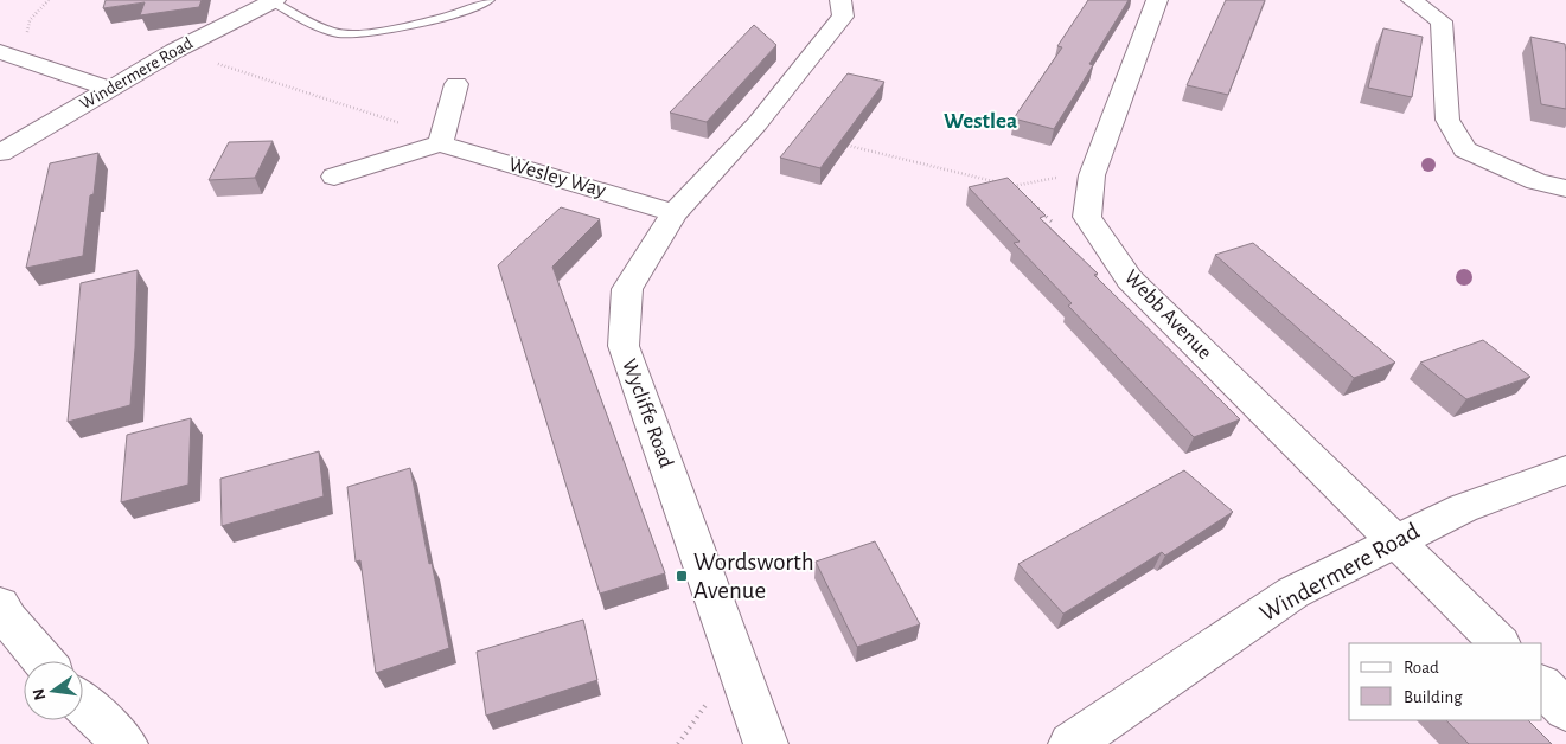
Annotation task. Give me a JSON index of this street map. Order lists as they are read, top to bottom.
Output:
{
  "streets": {
    "street": [
      "Windermere Road",
      "Wesley Way",
      "Webb Avenue",
      "Wycliffe Road"
    ]
  },
  "crossings": [
    ["Windermere Road", "Webb Avenue"],
    ["Wesley Way", "Wycliffe Road"]
  ],
  "districts": ["Westlea"],
  "places": {
    "transit": ["Wordsworth Avenue"]
  },
  "legend": ["Road", "Building"],
  "north": "left"
}
